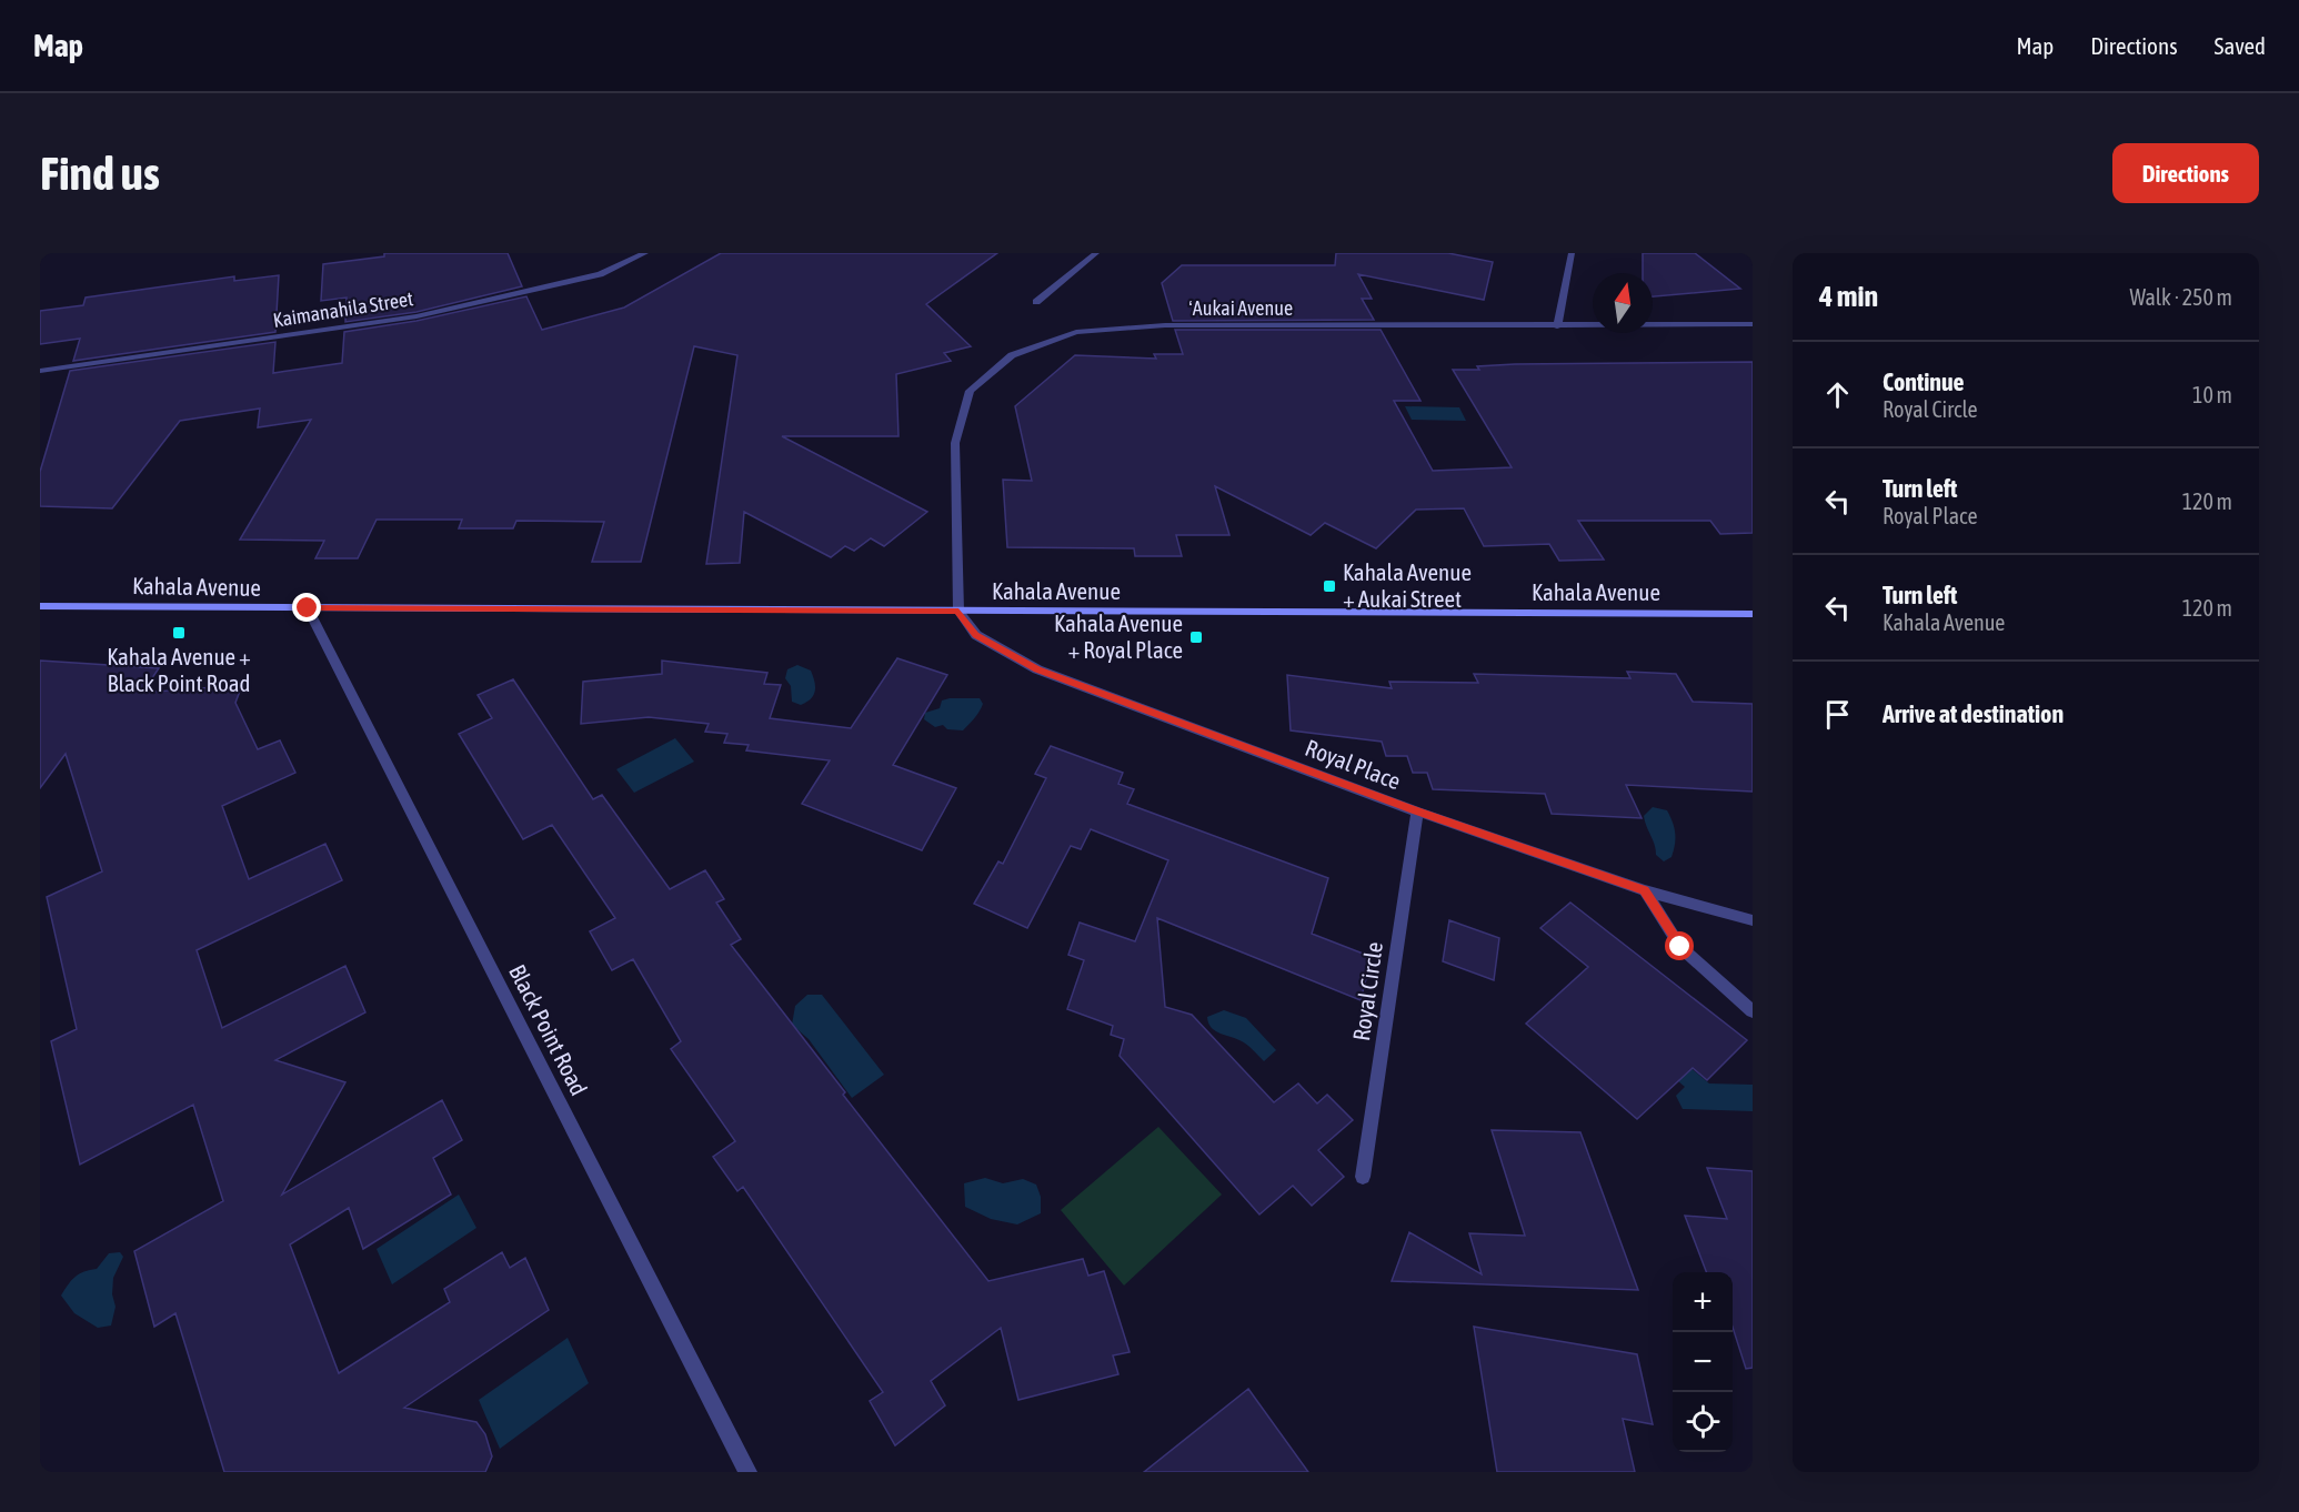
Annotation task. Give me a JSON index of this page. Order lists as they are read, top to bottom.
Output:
{
  "streets": {
    "street": [
      "ʻAukai Avenue",
      "Kaimanahila Street",
      "Kahala Avenue",
      "Royal Place",
      "Royal Circle",
      "Black Point Road"
    ]
  },
  "crossings": [
    ["ʻAukai Avenue", "Kahala Avenue"],
    ["ʻAukai Avenue", "Royal Place"],
    ["Kahala Avenue", "Royal Place"],
    ["Kahala Avenue", "Black Point Road"],
    ["Royal Place", "Royal Circle"]
  ],
  "places": {
    "transit": ["Kahala Avenue + Aukai Street", "Kahala Avenue + Black Point Road", "Kahala Avenue + Royal Place"]
  },
  "north": "top",
  "page": {
    "header": "Map",
    "nav": ["Map", "Directions", "Saved"],
    "buttons": "Directions",
    "title": "Find us",
    "heading": ["4 min", "Walk · 250 m"],
    "list": [
      ["Continue", "Royal Circle", "10 m"],
      ["Turn left", "Royal Place", "120 m"],
      ["Turn left", "Kahala Avenue", "120 m"],
      "Arrive at destination"
    ],
    "map_buttons": ["+", "−"]
  }
}
